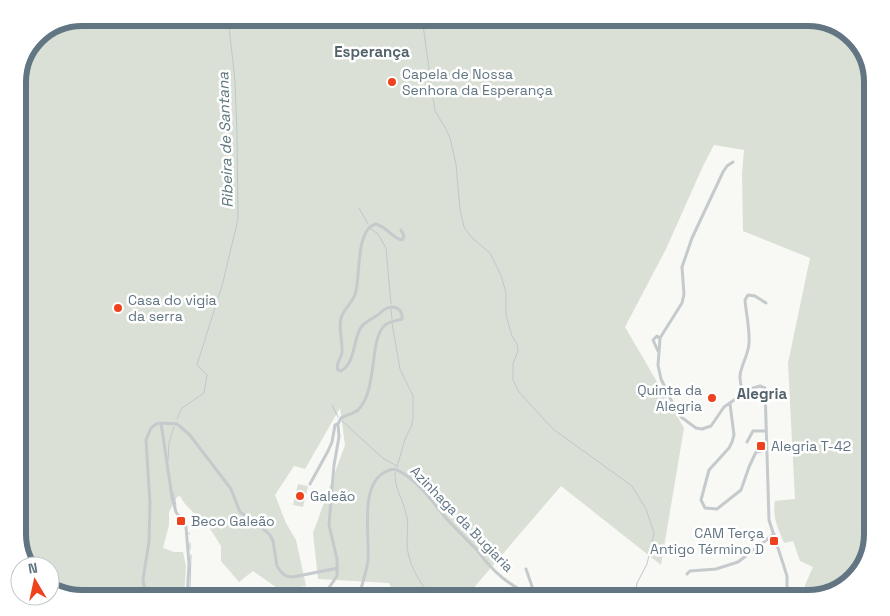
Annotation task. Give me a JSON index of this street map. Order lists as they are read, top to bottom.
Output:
{
  "streets": {
    "street": ["Azinhaga da Bugiaria"]
  },
  "districts": ["Esperança", "Alegria"],
  "water": ["Ribeira de Santana"],
  "places": {
    "other": [
      "Capela de Nossa Senhora da Esperança",
      "Casa do vigia da serra",
      "Quinta da Alegria",
      "Galeão"
    ],
    "transit": ["Alegria T-42", "Beco Galeão", "CAM Terça Antigo Término D"]
  },
  "north": "top"
}
